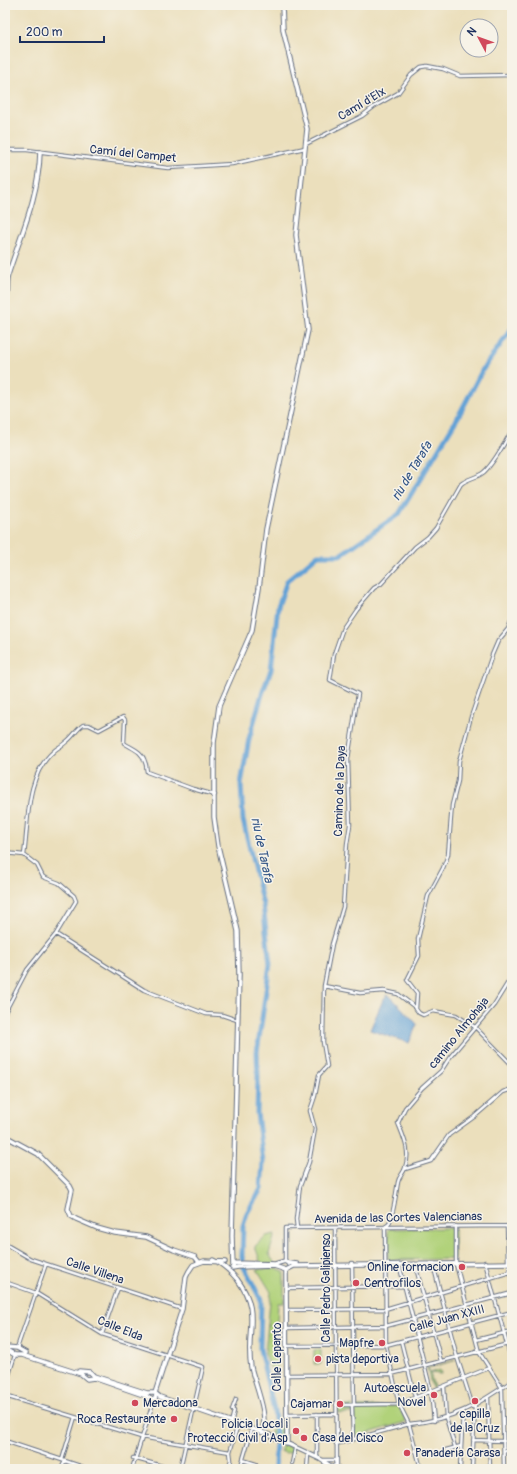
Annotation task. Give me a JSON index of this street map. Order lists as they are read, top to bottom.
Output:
{
  "streets": {
    "main road": ["Calle Lepanto"],
    "street": [
      "Camí d'Elx",
      "Camí del Campet",
      "Camino de la Daya",
      "camino Almohaja",
      "Avenida de las Cortes Valencianas",
      "Calle Villena",
      "Calle Pedro Galipienso",
      "Calle Juan XXIII",
      "Calle Elda"
    ]
  },
  "crossings": [
    ["Camí d'Elx", "Camí del Campet"],
    ["Camino de la Daya", "Avenida de las Cortes Valencianas"],
    ["camino Almohaja", "Avenida de las Cortes Valencianas"],
    ["Avenida de las Cortes Valencianas", "Calle Pedro Galipienso"],
    ["Avenida de las Cortes Valencianas", "Calle Lepanto"],
    ["Calle Pedro Galipienso", "Calle Juan XXIII"],
    ["Calle Juan XXIII", "Calle Lepanto"]
  ],
  "water": ["riu de Tarafa"],
  "places": [
    "Online formacion",
    "Centrofilos",
    "Mapfre",
    "pista deportiva",
    "Autoescuela Novel",
    "capilla de la Cruz",
    "Mercadona",
    "Cajamar",
    "Roca Restaurante",
    "Policia Local i Protecció Civil d'Asp",
    "Casa del Cisco",
    "Panadería Carasa"
  ],
  "scale_bar": "200 m",
  "north": "top left"
}
